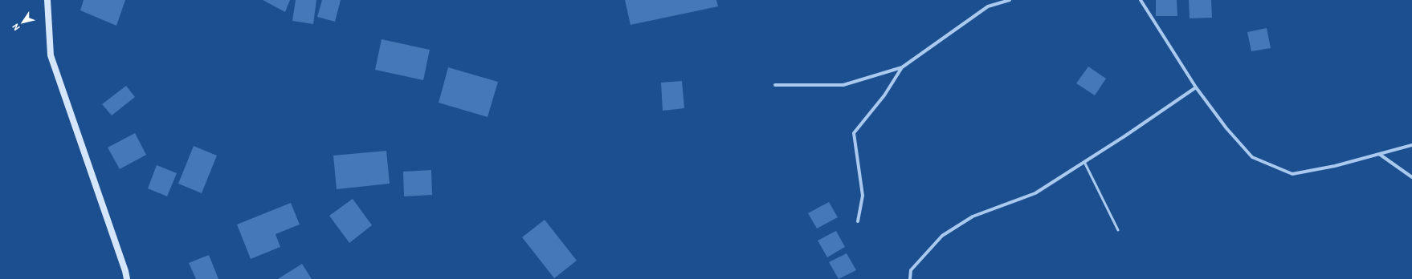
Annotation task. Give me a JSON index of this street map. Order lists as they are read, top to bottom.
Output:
{
  "north": "bottom left"
}
